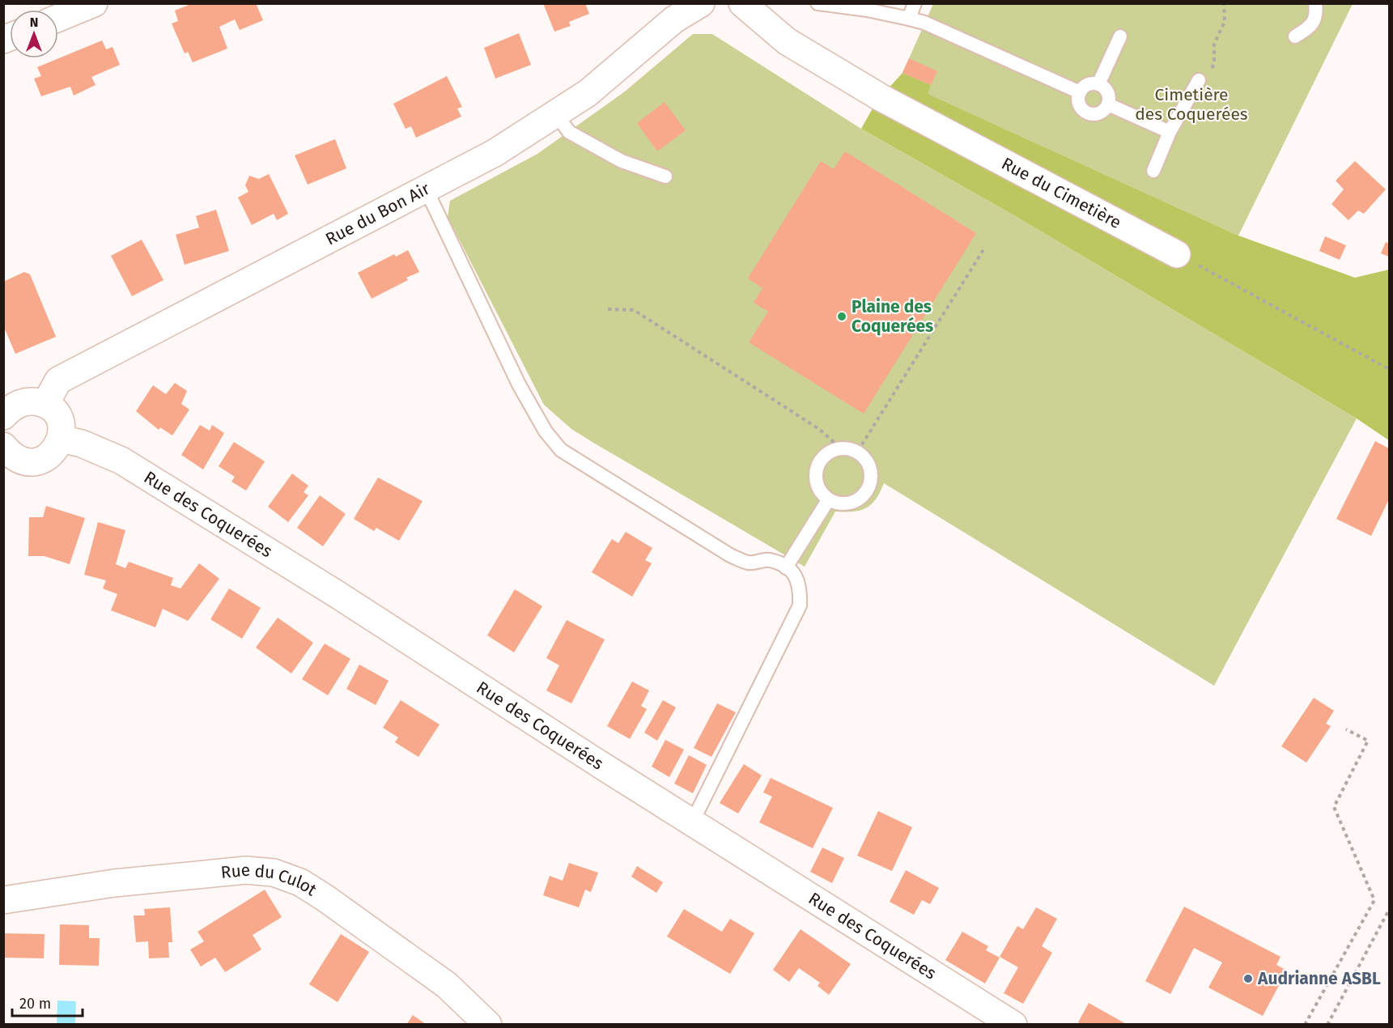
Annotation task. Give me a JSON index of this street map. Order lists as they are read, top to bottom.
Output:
{
  "streets": {
    "street": [
      "Rue du Cimetière",
      "Rue du Bon Air",
      "Rue des Coquerées",
      "Rue du Culot"
    ]
  },
  "parks": ["Cimetière des Coquerées"],
  "places": ["Plaine des Coquerées", "Audrianne ASBL"],
  "scale_bar": "20 m",
  "north": "top"
}
